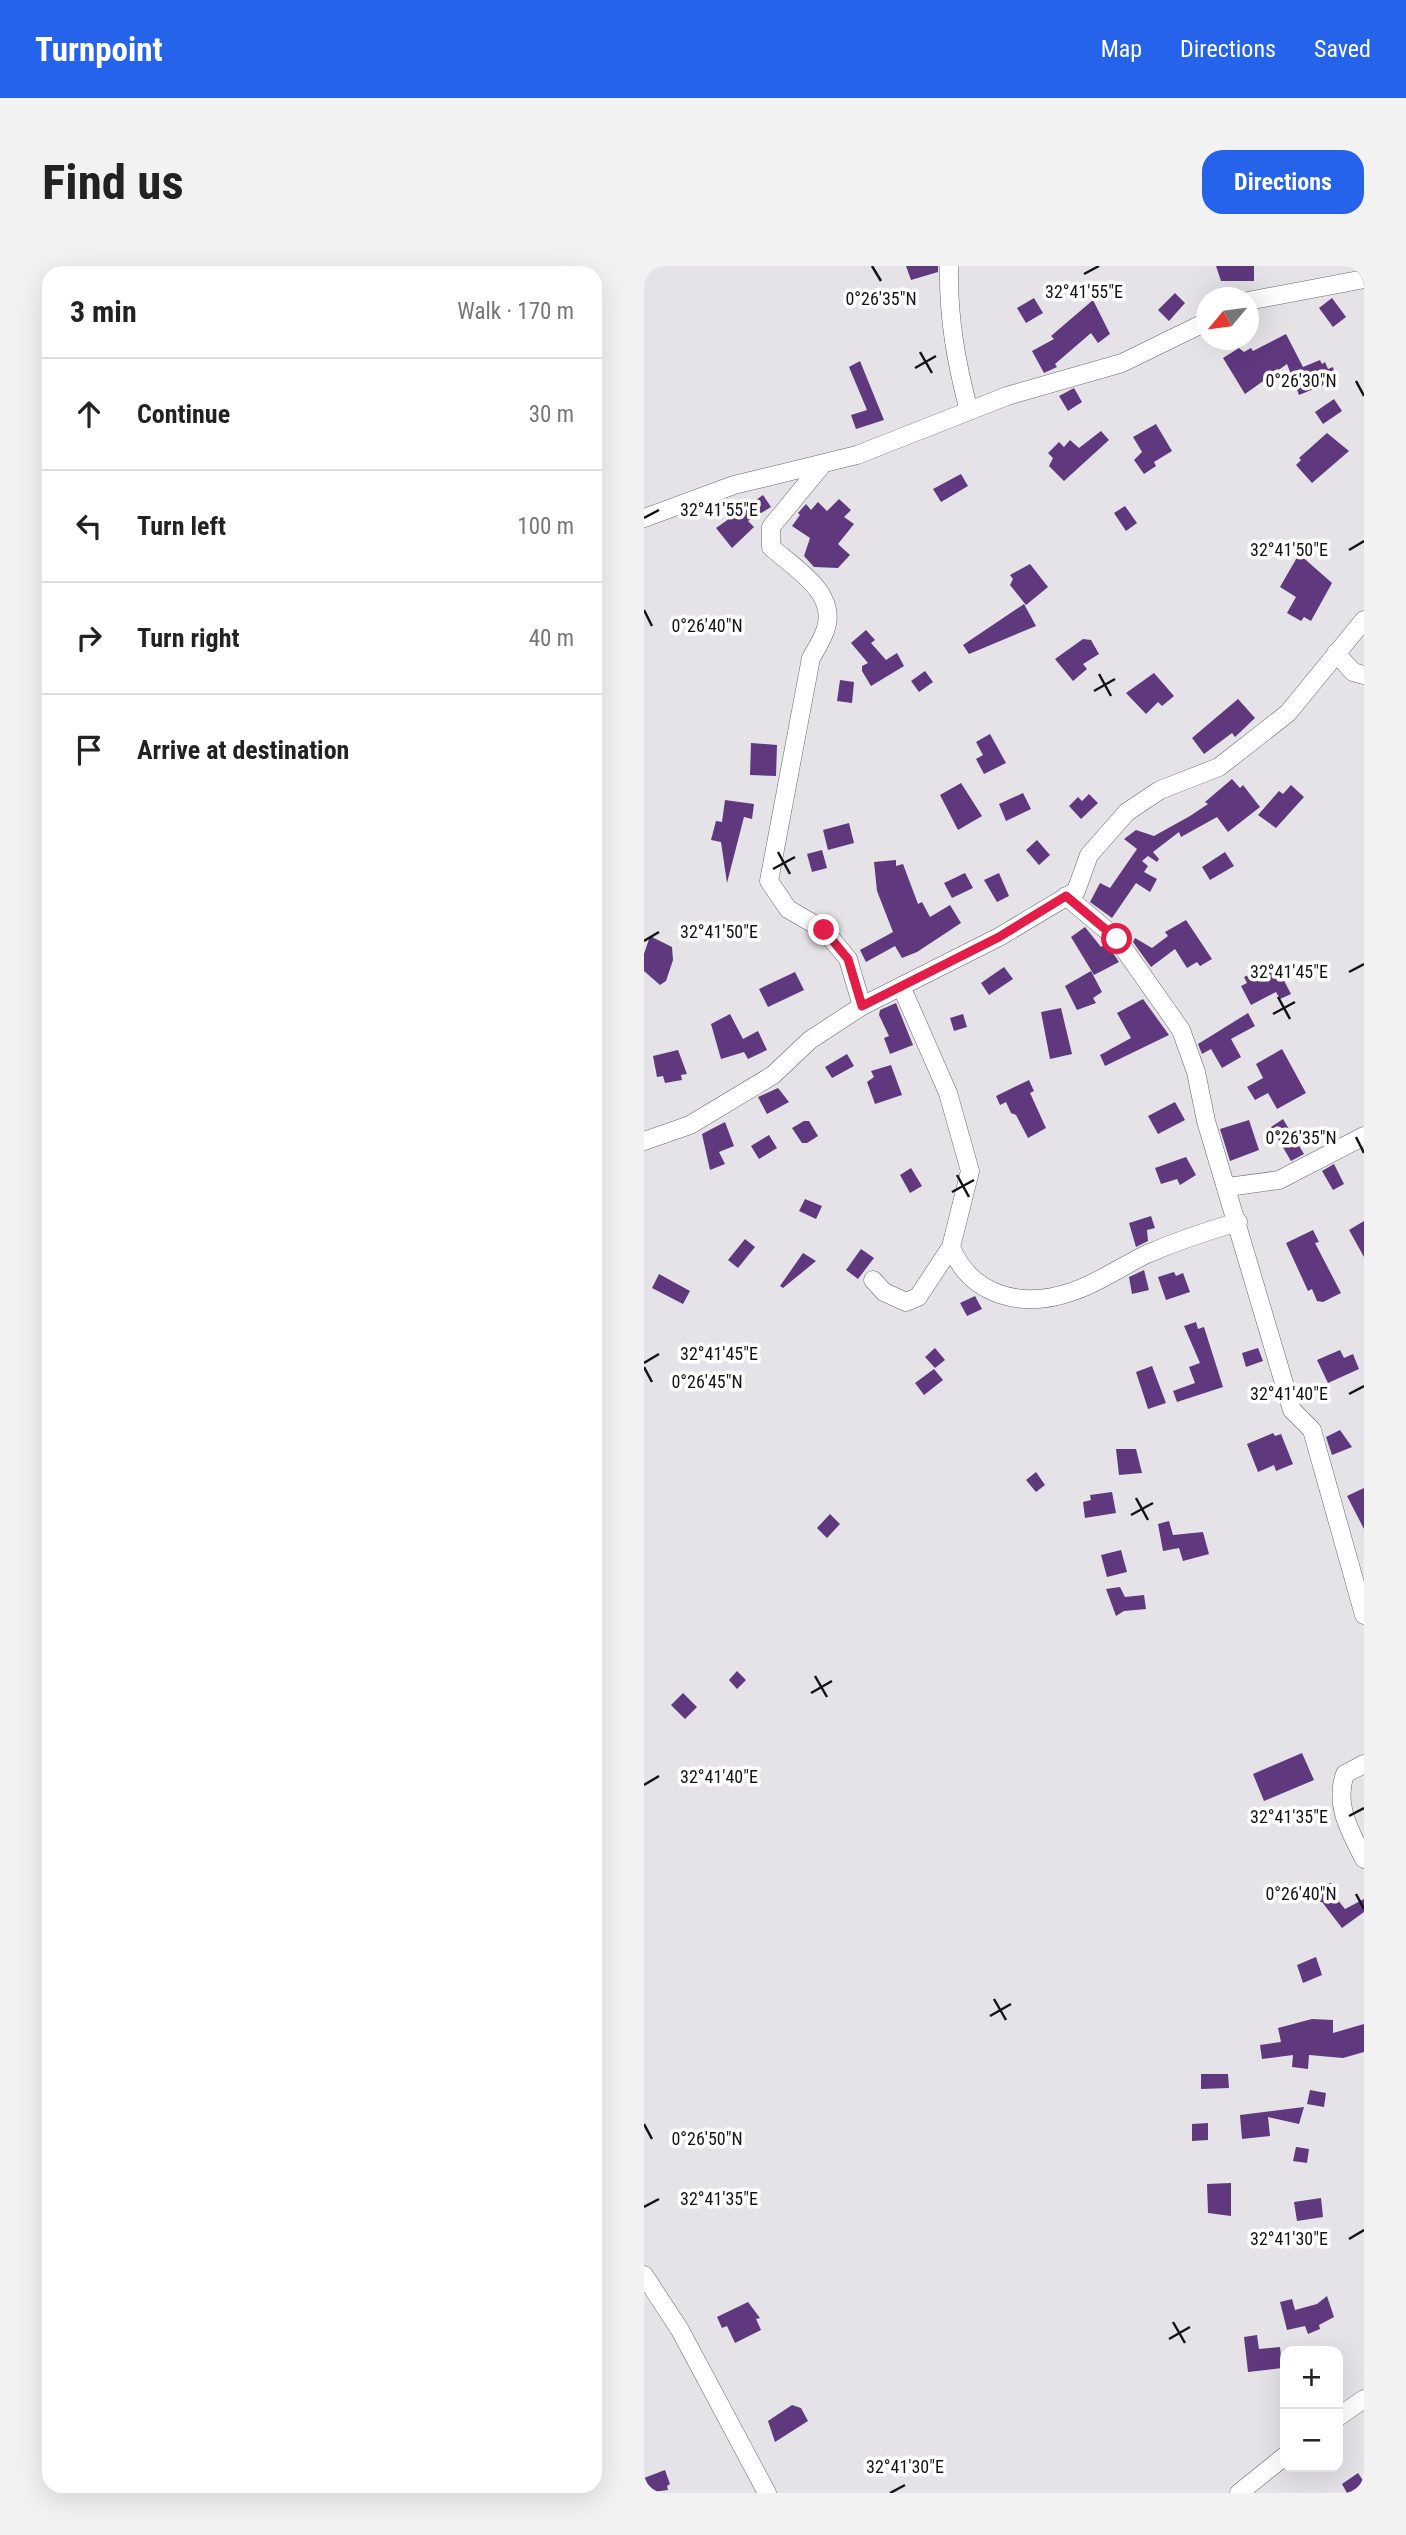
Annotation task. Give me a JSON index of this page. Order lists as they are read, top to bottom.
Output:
{
  "north": "bottom left",
  "page": {
    "header": "Turnpoint",
    "nav": ["Map", "Directions", "Saved"],
    "buttons": "Directions",
    "title": "Find us",
    "heading": ["3 min", "Walk · 170 m"],
    "list": [
      ["Continue", "30 m"],
      ["Turn left", "100 m"],
      ["Turn right", "40 m"],
      "Arrive at destination"
    ],
    "map_buttons": ["+", "−"]
  },
  "coordinates": [
    "32°41'55\"E",
    "0°26'35\"N",
    "0°26'30\"N",
    "32°41'50\"E",
    "0°26'40\"N",
    "32°41'45\"E",
    "0°26'45\"N",
    "32°41'40\"E",
    "32°41'35\"E",
    "0°26'50\"N",
    "32°41'30\"E"
  ]
}
